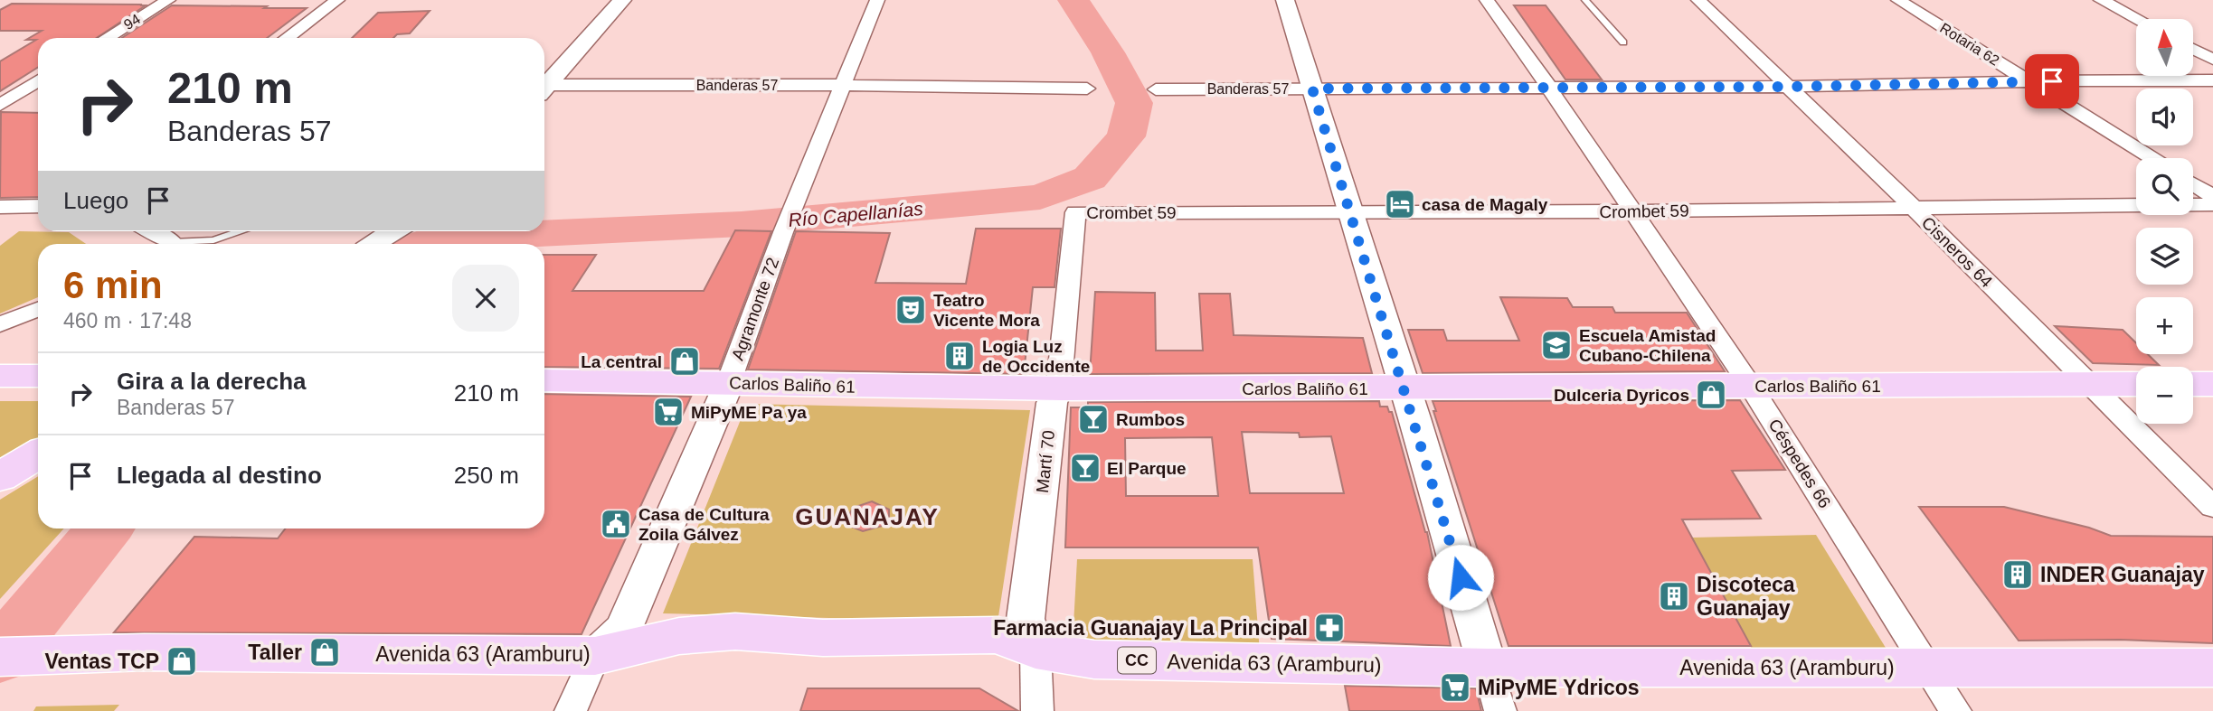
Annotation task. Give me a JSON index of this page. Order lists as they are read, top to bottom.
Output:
{
  "streets": {
    "main road": ["Carlos Baliño 61", "Avenida 63 (Aramburu)", "CC"],
    "street": [
      "94",
      "Rotaria 62",
      "Banderas 57",
      "Crombet 59",
      "Cisneros 64",
      "Agramonte 72",
      "Martí 70",
      "Céspedes 66"
    ]
  },
  "crossings": [
    ["Rotaria 62", "Banderas 57"],
    ["Banderas 57", "Cisneros 64"],
    ["Banderas 57", "Agramonte 72"],
    ["Banderas 57", "Céspedes 66"],
    ["Crombet 59", "Cisneros 64"],
    ["Crombet 59", "Martí 70"],
    ["Crombet 59", "Céspedes 66"],
    ["Cisneros 64", "Carlos Baliño 61"],
    ["Agramonte 72", "Carlos Baliño 61"],
    ["Agramonte 72", "Avenida 63 (Aramburu)"],
    ["Carlos Baliño 61", "Martí 70"],
    ["Carlos Baliño 61", "Céspedes 66"],
    ["Martí 70", "Avenida 63 (Aramburu)"],
    ["Céspedes 66", "Avenida 63 (Aramburu)"]
  ],
  "districts": ["GUANAJAY"],
  "water": ["Río Capellanías"],
  "places": {
    "hotel": ["casa de Magaly"],
    "theatre": ["Teatro Vicente Mora"],
    "school or university": ["Escuela Amistad Cubano-Chilena"],
    "building": ["Logia Luz de Occidente", "INDER Guanajay", "Discoteca Guanajay"],
    "shop": [
      "La central",
      "Dulceria Dyricos",
      "Taller",
      "Ventas TCP"
    ],
    "supermarket": ["MiPyME Pa ya", "MiPyME Ydricos"],
    "bar": ["Rumbos", "El Parque"],
    "public building": ["Casa de Cultura Zoila Gálvez"],
    "pharmacy": ["Farmacia Guanajay La Principal"]
  },
  "north": "top",
  "page": {
    "map_buttons": ["+", "−"],
    "turn": ["210 m", "Banderas 57"],
    "then": "Luego",
    "heading": ["6 min", "460 m · 17:48"],
    "list": [
      {
        "name": "Gira a la derecha",
        "note": "Banderas 57",
        "value": "210 m"
      },
      {
        "name": "Llegada al destino",
        "value": "250 m"
      }
    ]
  }
}
